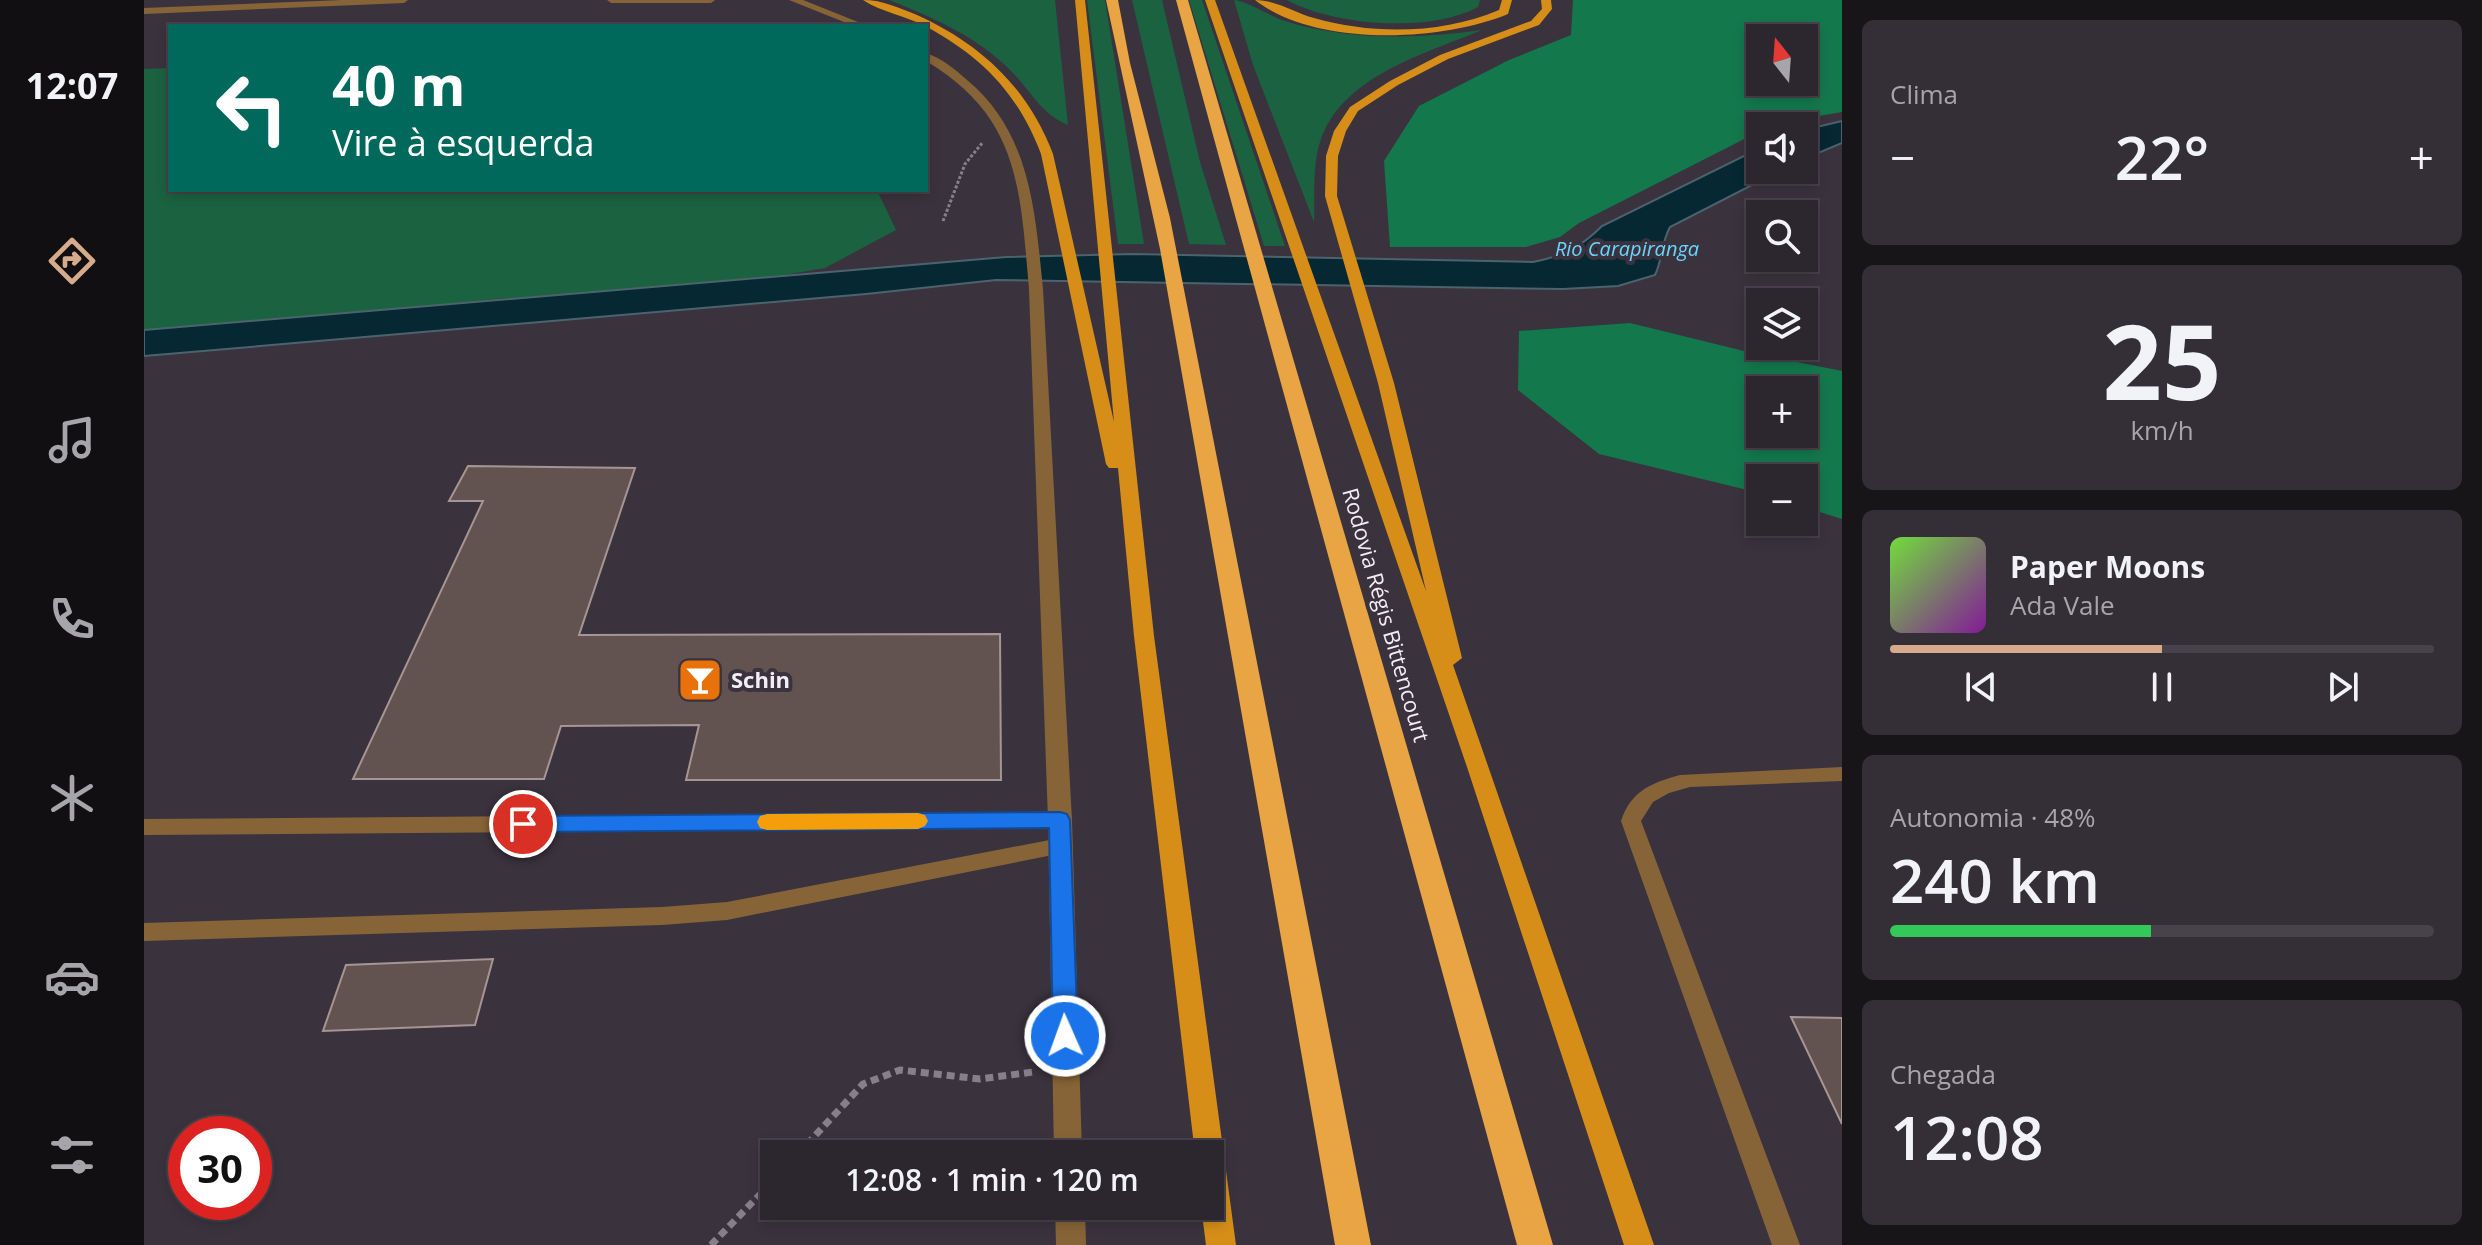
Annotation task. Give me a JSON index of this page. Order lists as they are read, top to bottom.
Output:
{
  "streets": {
    "highway": ["Rodovia Régis Bittencourt"]
  },
  "water": ["Rio Carapiranga"],
  "places": {
    "bar": ["Schin"]
  },
  "north": "top",
  "page": {
    "tabs": "12:07",
    "tile": [
      "Clima",
      ["25", "km/h"],
      ["Autonomia · 48%", "240 km"],
      ["Chegada", "12:08"]
    ],
    "map_buttons": ["+", "−"],
    "turn": ["40 m", "Vire à esquerda"],
    "heat": ["−", "22°", "+"],
    "song": ["Paper Moons", "Ada Vale"],
    "limit": "30",
    "trip": "12:08 · 1 min · 120 m"
  }
}
